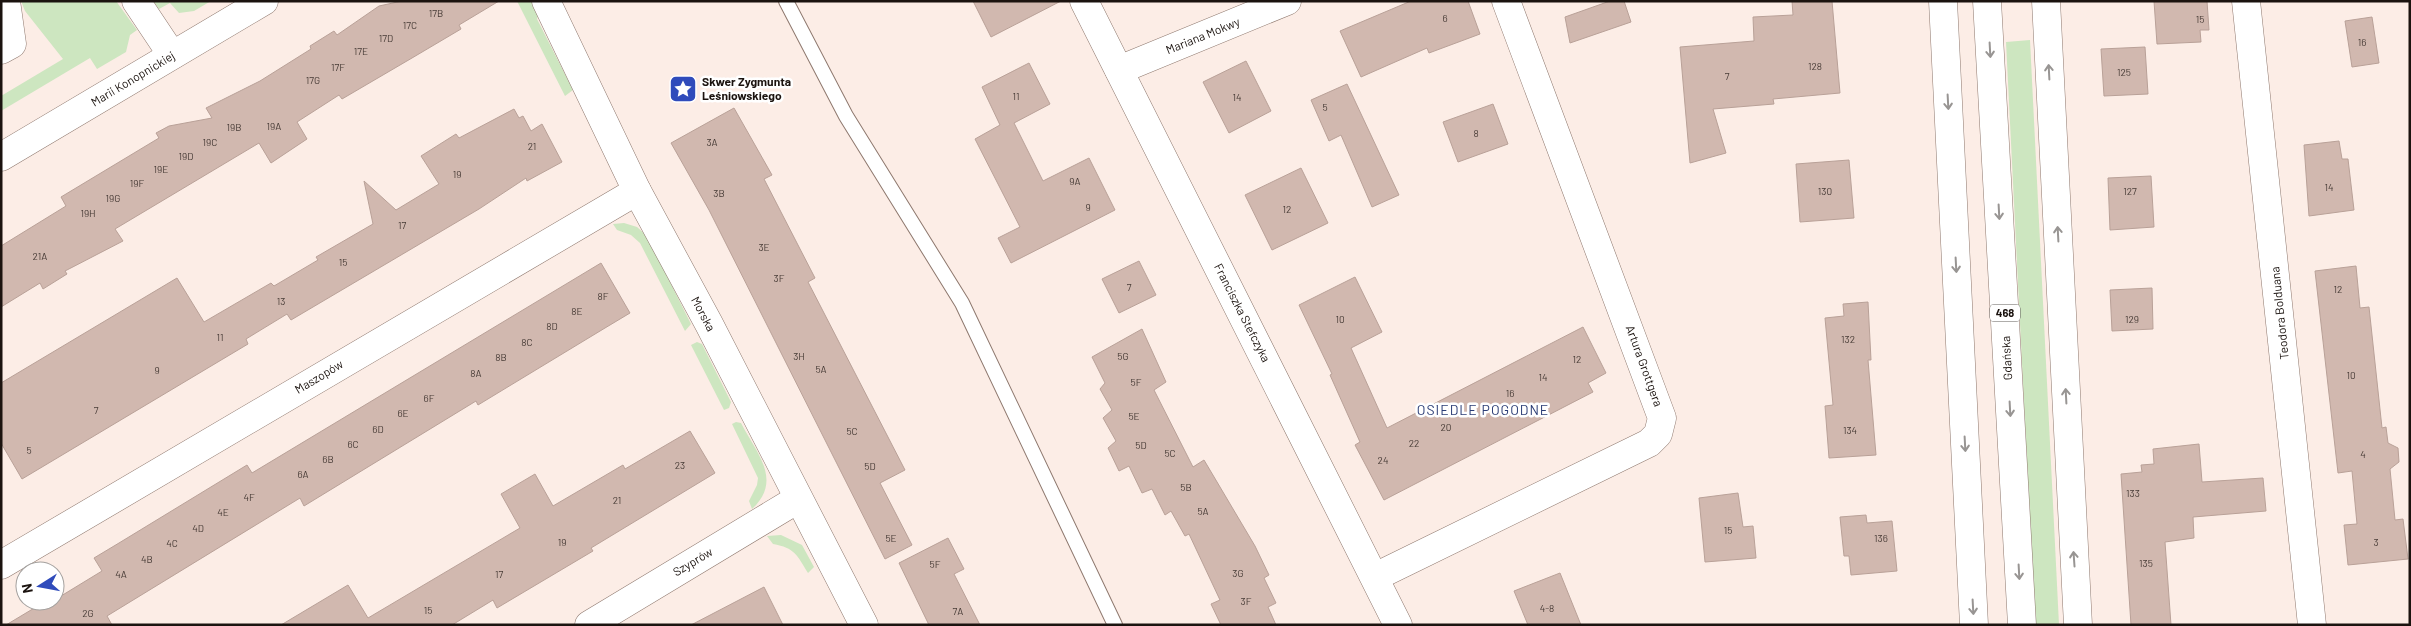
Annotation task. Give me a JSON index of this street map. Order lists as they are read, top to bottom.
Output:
{
  "streets": {
    "street": [
      "Mariana Mokwy",
      "Marii Konopnickiej",
      "Franciszka Stefczyka",
      "468",
      "Teodora Bolduana",
      "Morska",
      "Gdańska",
      "Artura Grottgera",
      "Maszopów",
      "Szyprów"
    ]
  },
  "crossings": [
    ["Mariana Mokwy", "Franciszka Stefczyka"],
    ["Franciszka Stefczyka", "Artura Grottgera"],
    ["Morska", "Maszopów"],
    ["Morska", "Szyprów"]
  ],
  "districts": ["OSIEDLE POGODNE"],
  "places": {
    "place": ["Skwer Zygmunta Leśniowskiego"]
  },
  "house_numbers": [
    "17B",
    "6",
    "15",
    "17C",
    "17D",
    "16",
    "17E",
    "128",
    "17F",
    "125",
    "7",
    "17G",
    "11",
    "14",
    "5",
    "19A",
    "19B",
    "8",
    "19C",
    "3A",
    "21",
    "19D",
    "19E",
    "19",
    "9A",
    "19F",
    "14",
    "130",
    "127",
    "3B",
    "19G",
    "9",
    "12",
    "19H",
    "17",
    "3E",
    "21A",
    "15",
    "3F",
    "7",
    "12",
    "8F",
    "13",
    "8E",
    "10",
    "129",
    "8D",
    "11",
    "132",
    "8C",
    "3H",
    "5G",
    "8B",
    "12",
    "5A",
    "9",
    "8A",
    "10",
    "14",
    "5F",
    "16",
    "6F",
    "7",
    "6E",
    "5E",
    "20",
    "6D",
    "134",
    "5C",
    "22",
    "6C",
    "5D",
    "5",
    "5C",
    "4",
    "6B",
    "24",
    "23",
    "5D",
    "6A",
    "5B",
    "133",
    "4F",
    "21",
    "5A",
    "4E",
    "4D",
    "15",
    "5E",
    "136",
    "19",
    "3",
    "4C",
    "4B",
    "135",
    "5F",
    "3G",
    "4A",
    "17",
    "3F",
    "4-8",
    "15",
    "7A",
    "2G"
  ],
  "north": "left"
}
